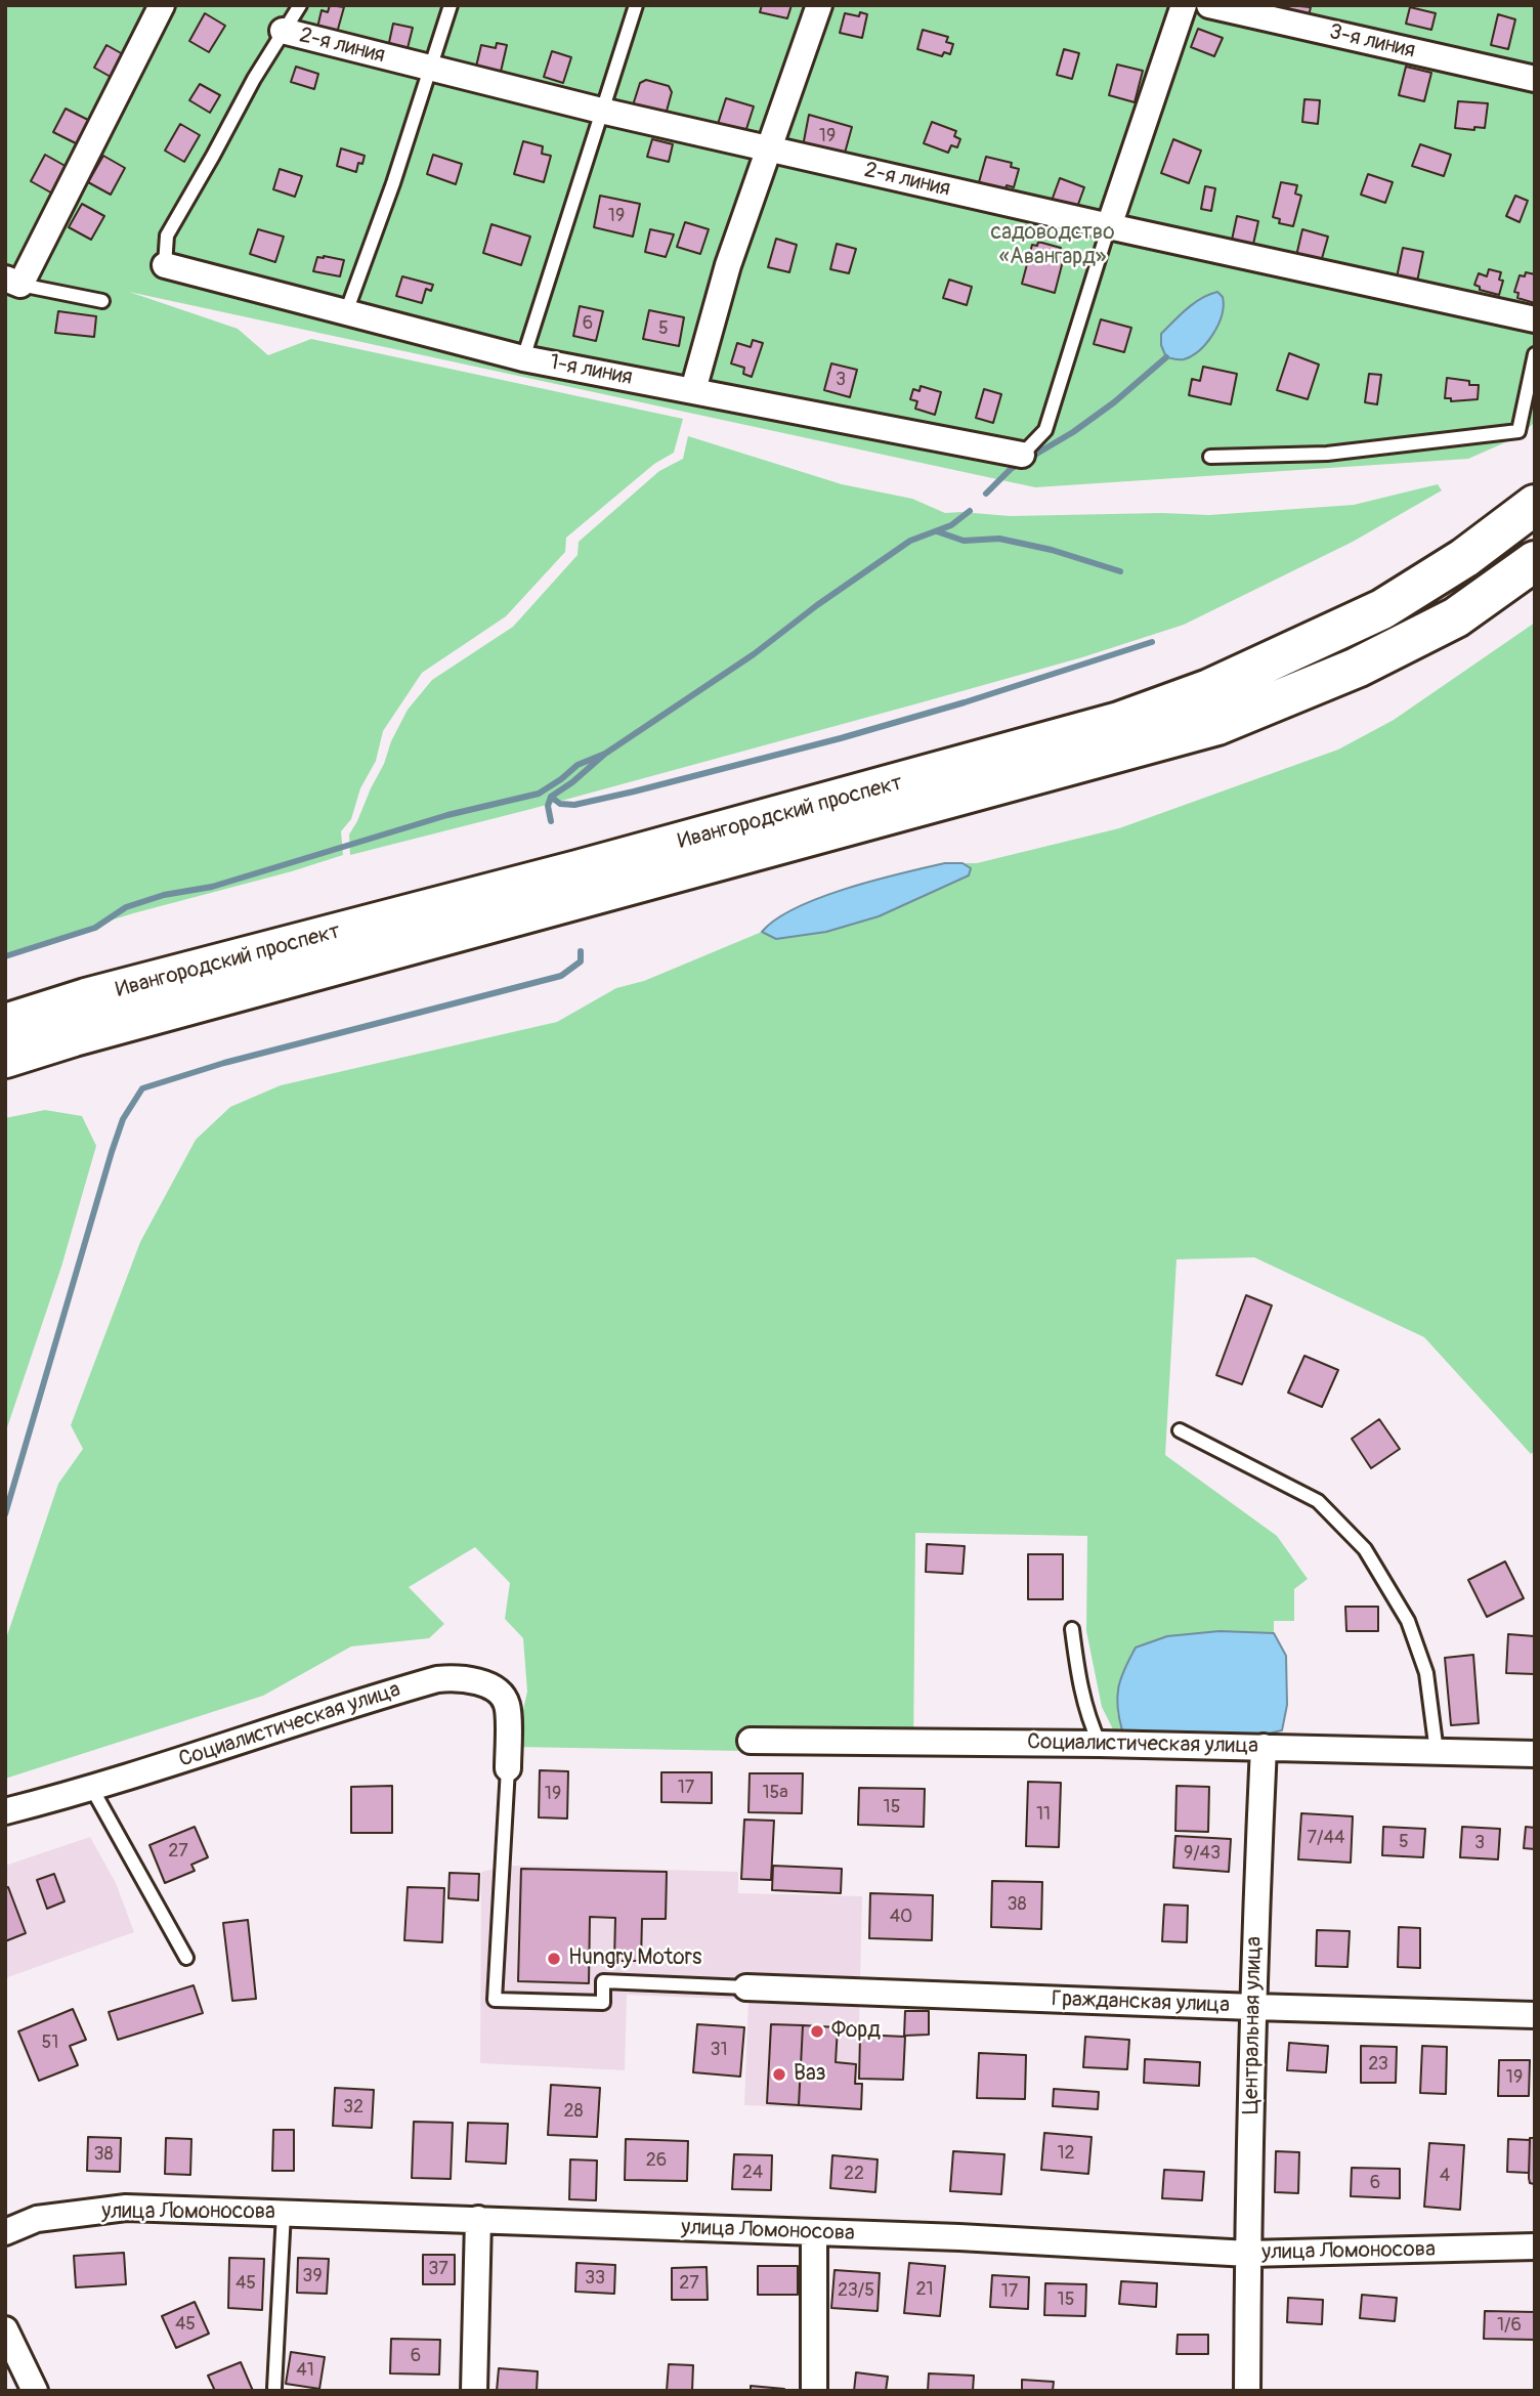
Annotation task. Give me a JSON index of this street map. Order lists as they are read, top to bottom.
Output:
{
  "streets": {
    "highway": ["Ивангородский проспект"],
    "street": [
      "3-я линия",
      "2-я линия",
      "1-я линия",
      "Социалистическая улица",
      "Гражданская улица",
      "Центральная улица",
      "улица Ломоносова"
    ]
  },
  "crossings": [
    ["Социалистическая улица", "Центральная улица"],
    ["Гражданская улица", "Центральная улица"],
    ["Центральная улица", "улица Ломоносова"]
  ],
  "parks": ["садоводство «Авангард»"],
  "places": ["Hungry Motors", "Форд", "Ваз"],
  "house_numbers": [
    "19",
    "19",
    "6",
    "5",
    "3",
    "17",
    "15а",
    "19",
    "15",
    "11",
    "7/44",
    "5",
    "3",
    "27",
    "9/43",
    "38",
    "40",
    "51",
    "31",
    "23",
    "19",
    "32",
    "28",
    "12",
    "38",
    "26",
    "24",
    "22",
    "4",
    "6",
    "37",
    "39",
    "33",
    "45",
    "27",
    "21",
    "23/5",
    "17",
    "15",
    "45",
    "1/6",
    "6",
    "41"
  ]
}
